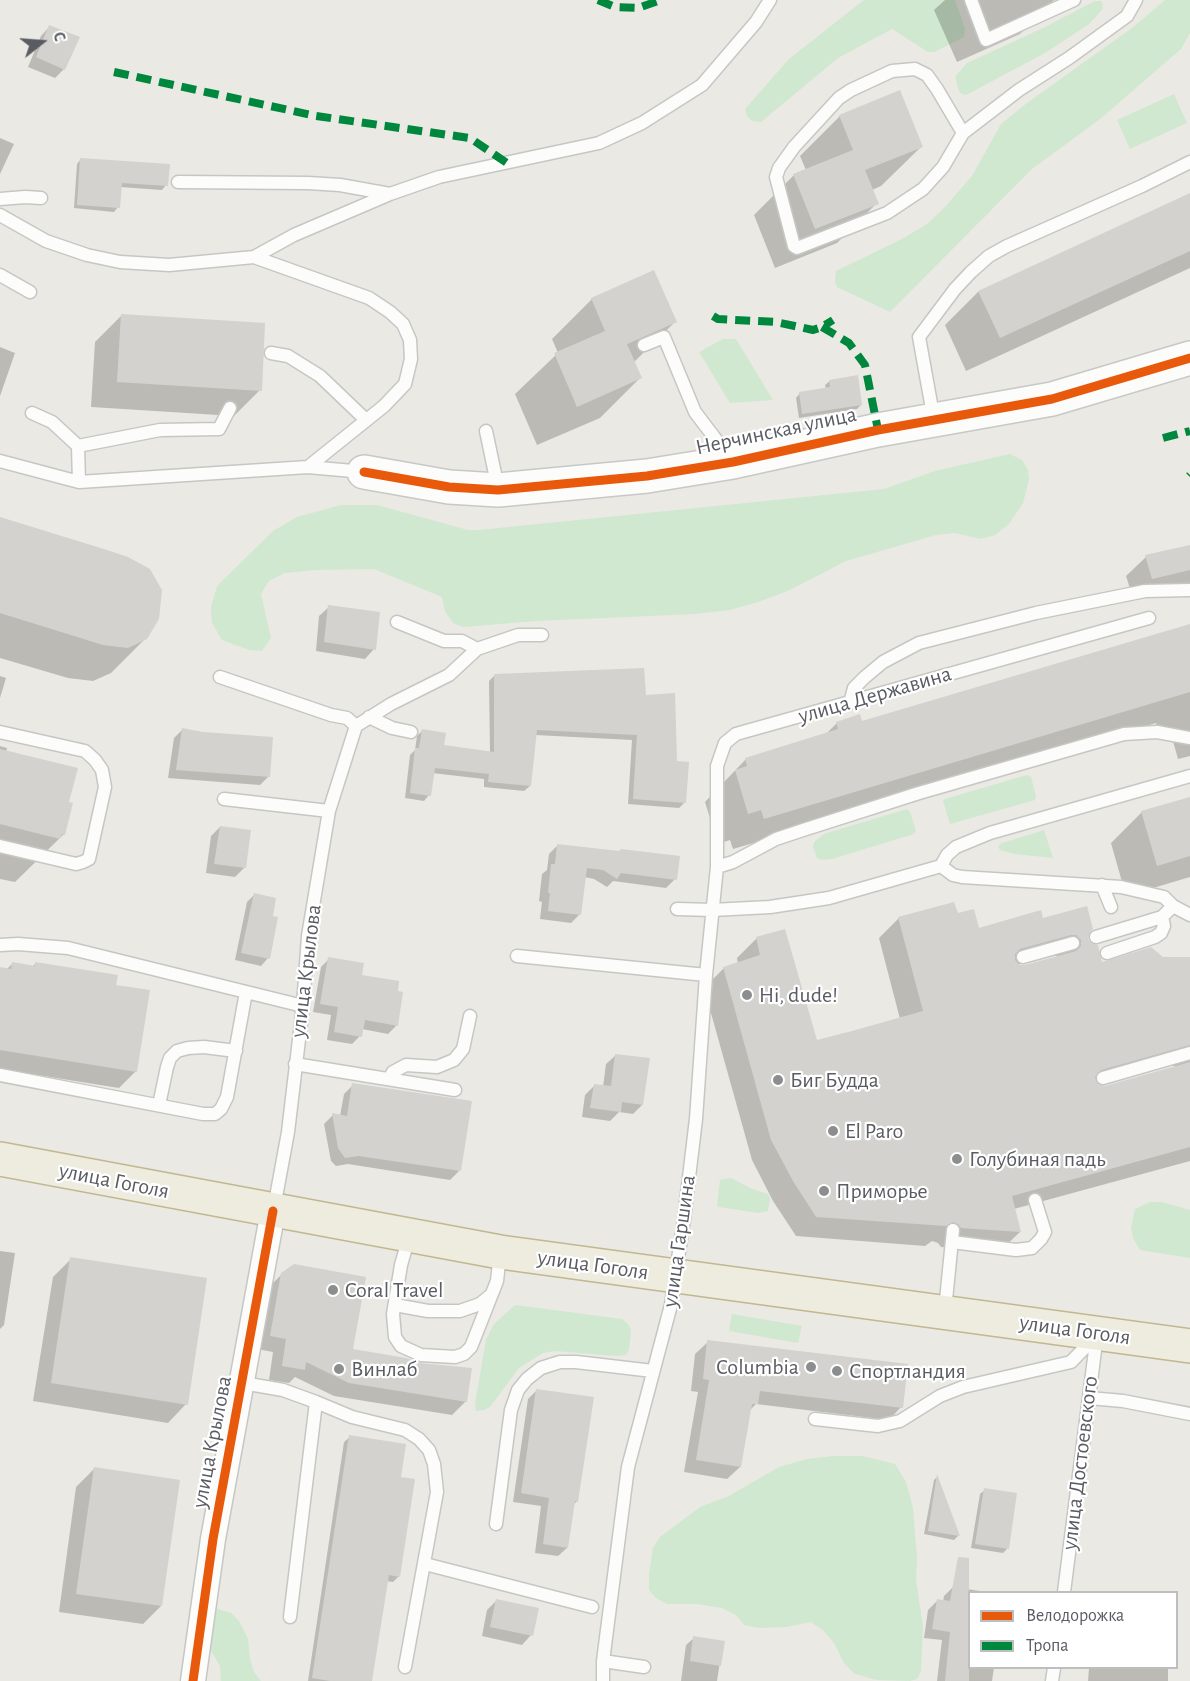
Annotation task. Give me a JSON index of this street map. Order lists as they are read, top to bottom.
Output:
{
  "streets": {
    "highway": ["улица Гоголя"],
    "street": ["Нерчинская улица", "улица Крылова"],
    "lane": ["улица Державина", "улица Гаршина", "улица Достоевского"]
  },
  "crossings": [
    ["улица Державина", "улица Гаршина"],
    ["улица Крылова", "улица Гоголя"],
    ["улица Гоголя", "улица Гаршина"],
    ["улица Гоголя", "улица Достоевского"]
  ],
  "places": [
    "Hi, dude!",
    "Биг Будда",
    "El Paro",
    "Голубиная падь",
    "Приморье",
    "Coral Travel",
    "Columbia",
    "Винлаб",
    "Спортландия"
  ],
  "legend": ["Велодорожка", "Тропа"],
  "north": "right"
}
